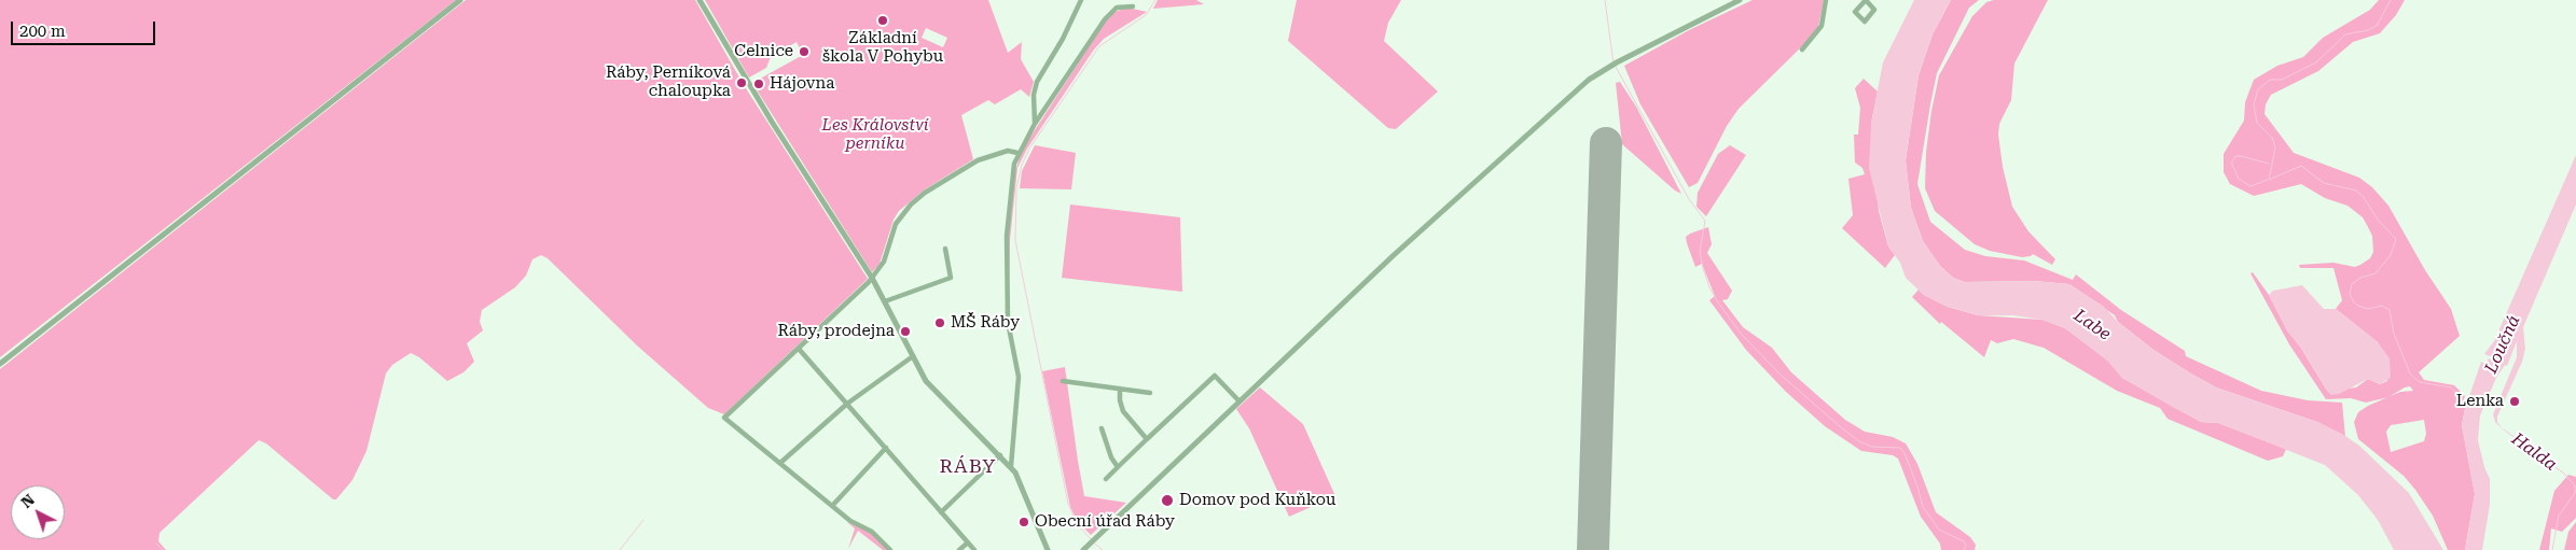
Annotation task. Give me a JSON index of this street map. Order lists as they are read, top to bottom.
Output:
{
  "districts": ["RÁBY"],
  "water": ["Labe", "Loučná", "Halda"],
  "parks": ["Les Království perníku"],
  "places": [
    "Základní škola V Pohybu",
    "Celnice",
    "Ráby, Perníková chaloupka",
    "Hájovna",
    "MŠ Ráby",
    "Ráby, prodejna",
    "Lenka",
    "Domov pod Kuňkou",
    "Obecní úřad Ráby"
  ],
  "scale_bar": "200 m",
  "north": "top left"
}
